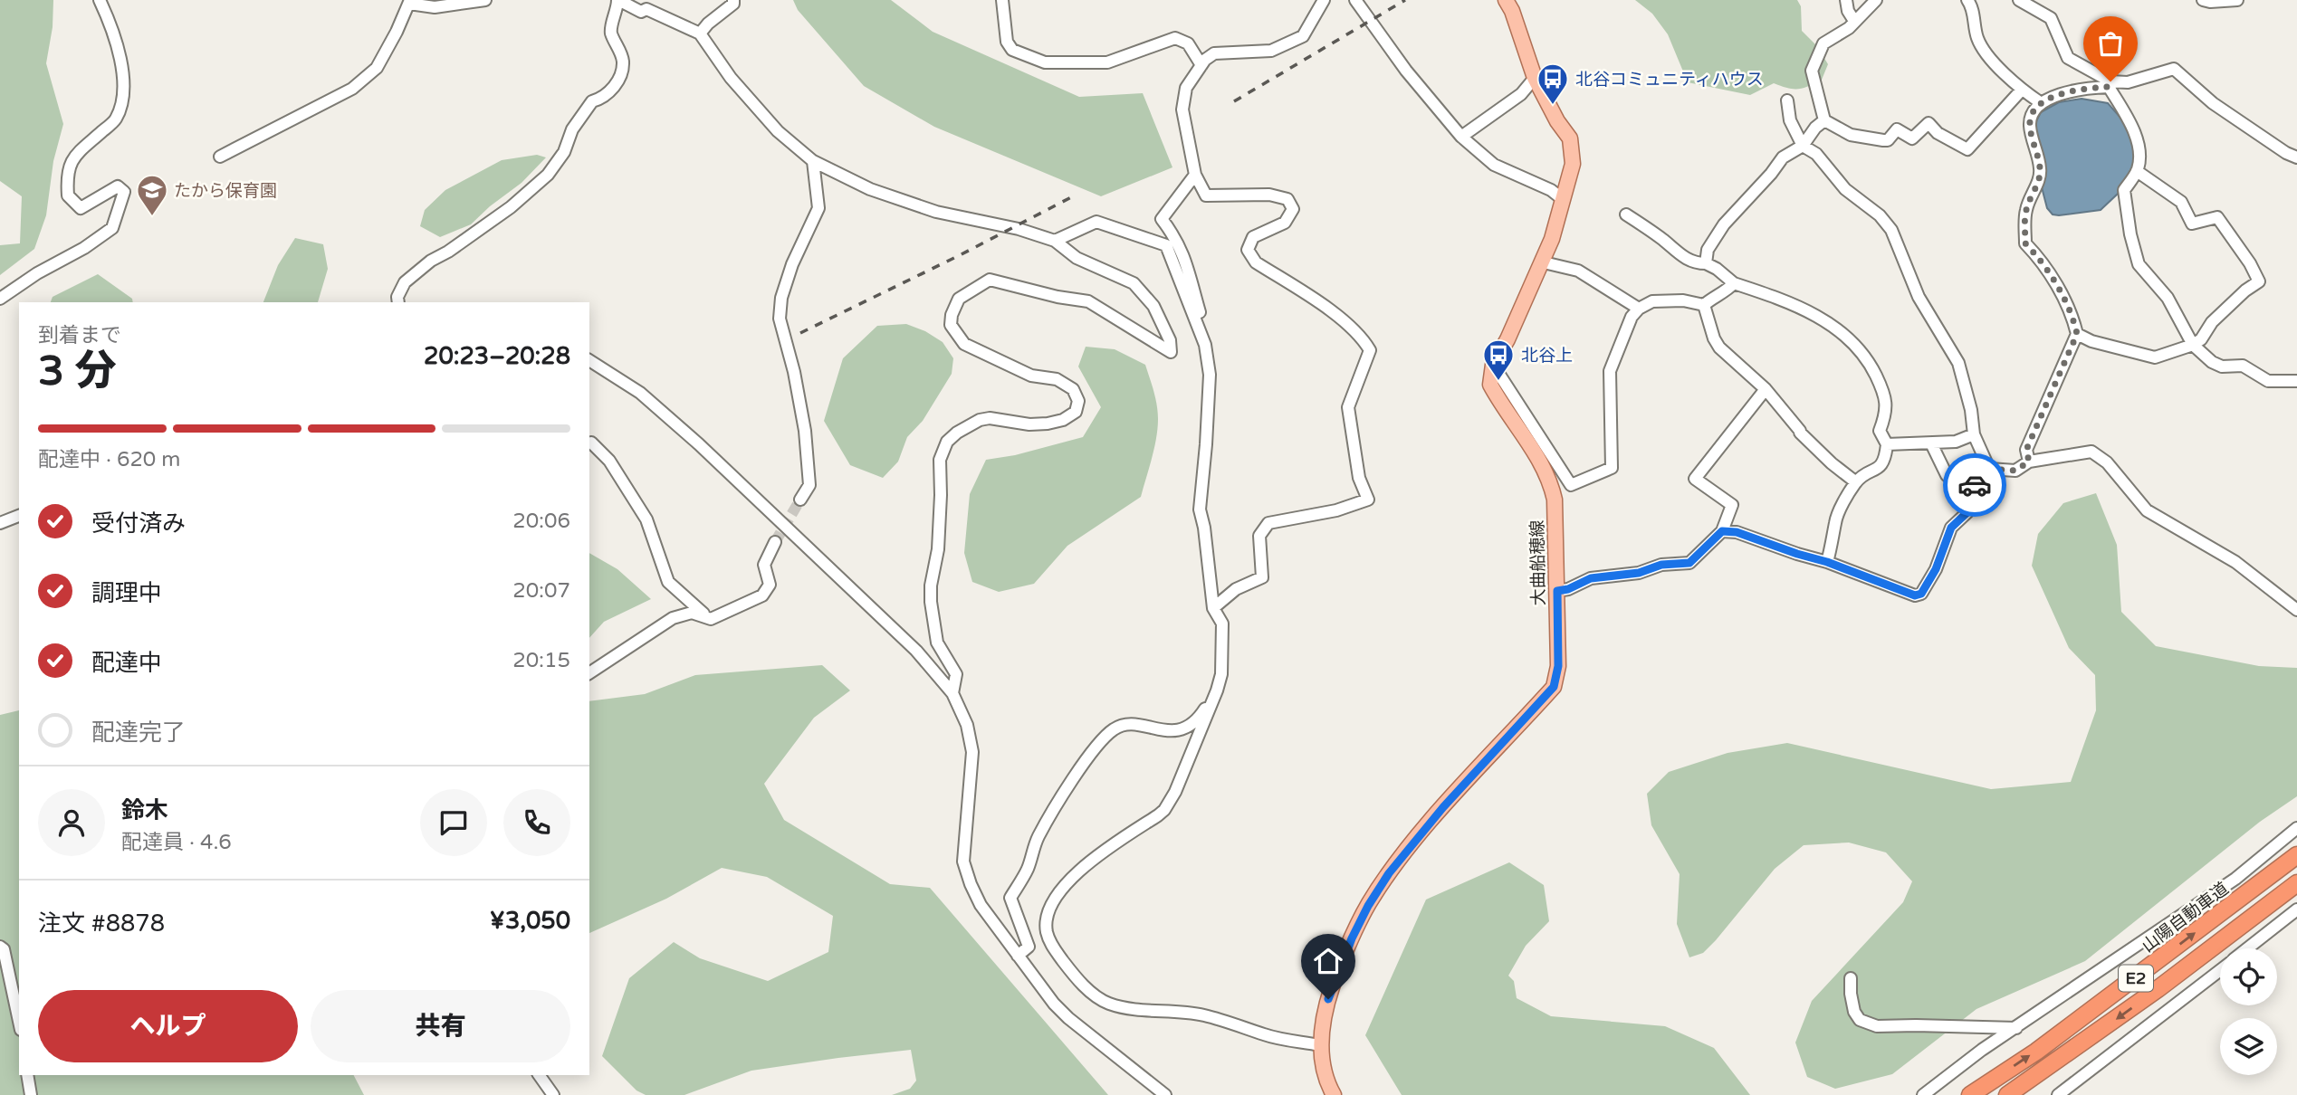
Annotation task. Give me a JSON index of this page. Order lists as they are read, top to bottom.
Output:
{
  "streets": {
    "highway": ["山陽自動車道", "E2"],
    "main road": ["大曲船穂線"]
  },
  "places": {
    "bus stop": ["北谷コミュニティハウス", "北谷上"],
    "school or university": ["たから保育園"]
  },
  "page": {
    "heading": ["3 分", "到着まで", "20:23–20:28"],
    "panel": [
      "鈴木",
      "配達員 · 4.6",
      "注文 #8878",
      "¥3,050"
    ],
    "bar": "配達中 · 620 m",
    "list": [
      ["受付済み", "20:06"],
      ["調理中", "20:07"],
      ["配達中", "20:15"],
      "配達完了"
    ],
    "buttons": ["ヘルプ", "共有"]
  }
}
